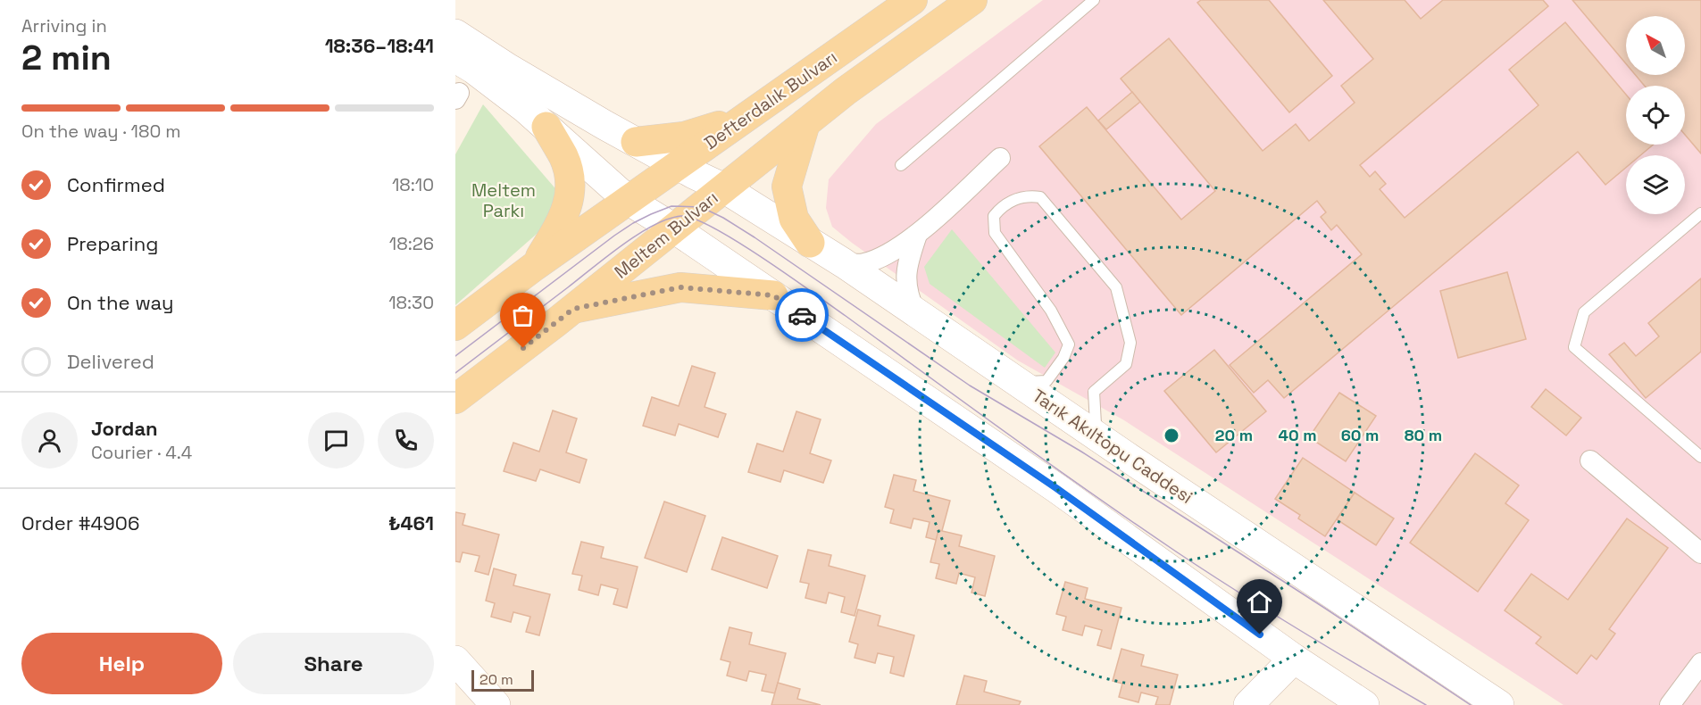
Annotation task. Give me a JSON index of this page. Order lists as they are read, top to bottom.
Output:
{
  "streets": {
    "main road": ["Defterdalık Bulvarı", "Meltem Bulvarı", "Tarık Akıltopu Caddesi"]
  },
  "crossings": [
    ["Defterdalık Bulvarı", "Meltem Bulvarı"],
    ["Defterdalık Bulvarı", "Tarık Akıltopu Caddesi"],
    ["Meltem Bulvarı", "Tarık Akıltopu Caddesi"]
  ],
  "parks": ["Meltem Parkı"],
  "scale_bar": "20 m",
  "north": "top left",
  "page": {
    "heading": ["2 min", "Arriving in", "18:36–18:41"],
    "panel": [
      "Jordan",
      "Courier · 4.4",
      "Order #4906",
      "₺461"
    ],
    "bar": "On the way · 180 m",
    "list": [
      ["Confirmed", "18:10"],
      ["Preparing", "18:26"],
      ["On the way", "18:30"],
      "Delivered"
    ],
    "buttons": ["Help", "Share"],
    "scale": "20 m"
  },
  "rings": [
    "20 m",
    "40 m",
    "60 m",
    "80 m"
  ]
}
